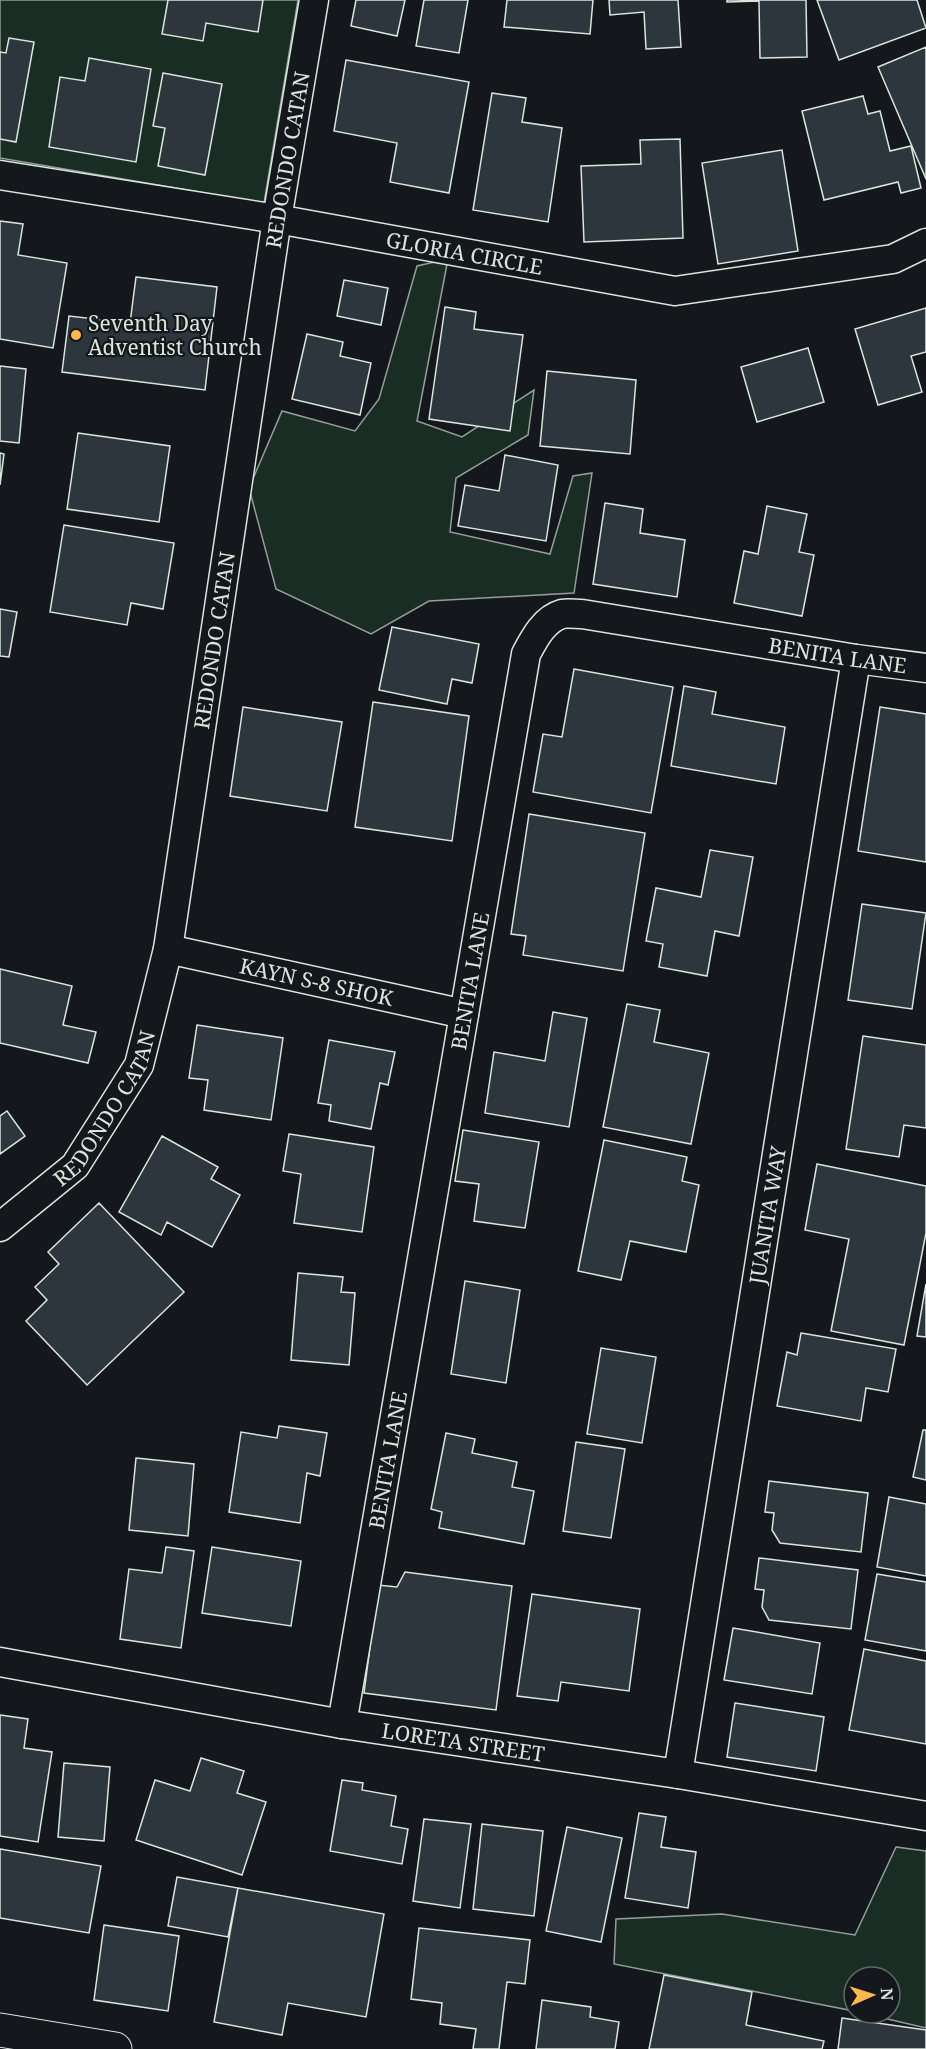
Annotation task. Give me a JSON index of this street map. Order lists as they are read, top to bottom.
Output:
{
  "streets": {
    "street": [
      "REDONDO CATAN",
      "GLORIA CIRCLE",
      "BENITA LANE",
      "KAYN S-8 SHOK",
      "JUANITA WAY",
      "LORETA STREET"
    ]
  },
  "crossings": [
    ["REDONDO CATAN", "GLORIA CIRCLE"],
    ["REDONDO CATAN", "KAYN S-8 SHOK"],
    ["BENITA LANE", "KAYN S-8 SHOK"],
    ["BENITA LANE", "JUANITA WAY"],
    ["BENITA LANE", "LORETA STREET"],
    ["JUANITA WAY", "LORETA STREET"]
  ],
  "places": ["Seventh Day Adventist Church"],
  "north": "right"
}
